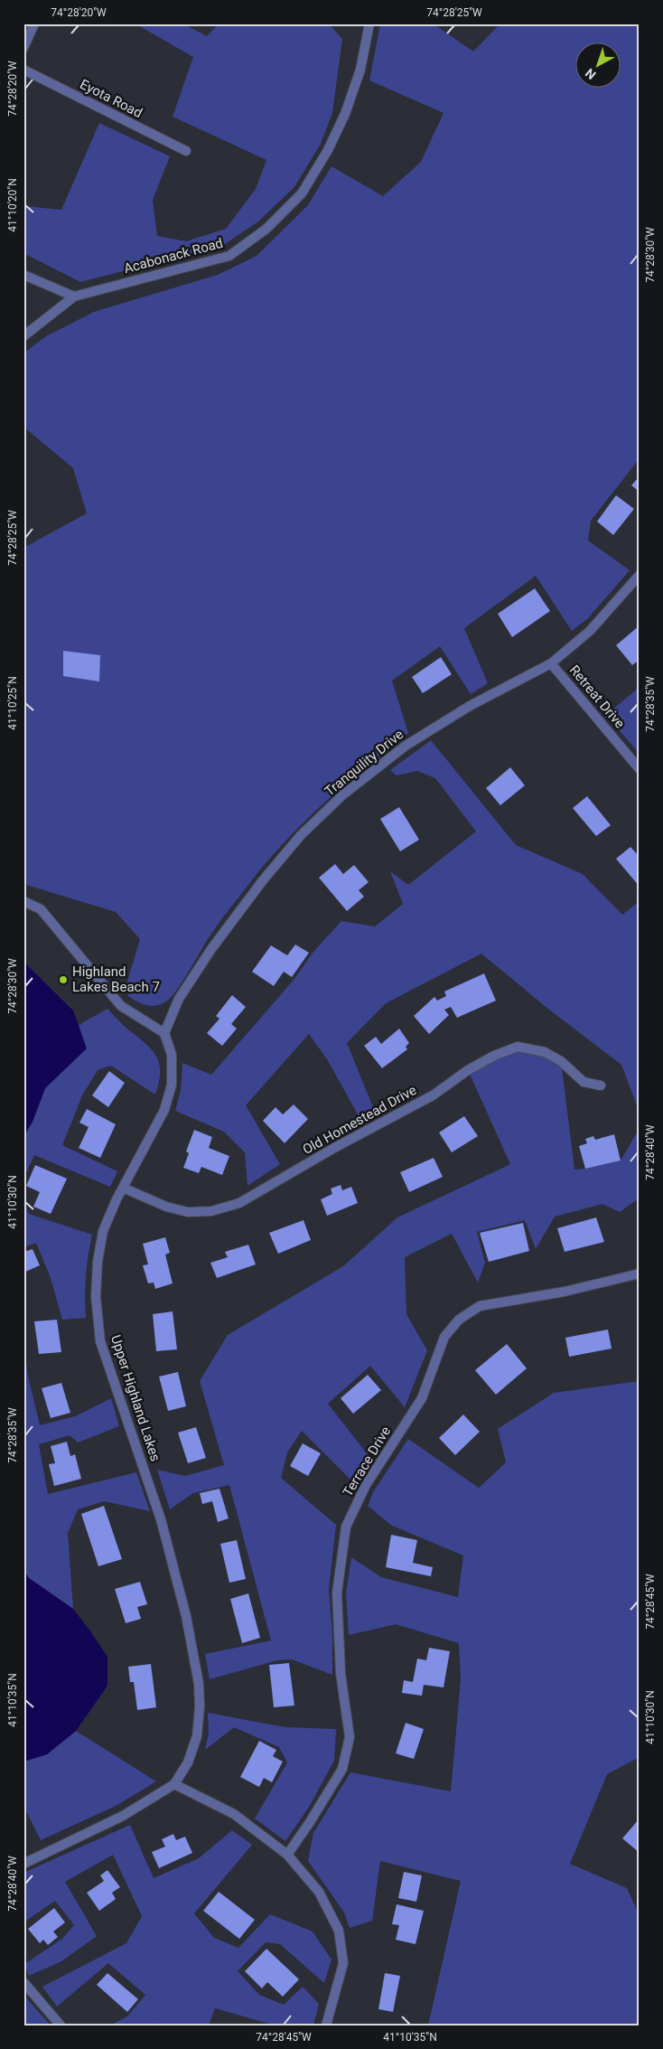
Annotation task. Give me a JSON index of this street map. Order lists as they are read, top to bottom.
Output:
{
  "streets": {
    "street": [
      "Eyota Road",
      "Acabonack Road",
      "Retreat Drive",
      "Tranquility Drive",
      "Old Homestead Drive",
      "Upper Highland Lakes",
      "Terrace Drive"
    ]
  },
  "crossings": [
    ["Retreat Drive", "Tranquility Drive"],
    ["Tranquility Drive", "Upper Highland Lakes"],
    ["Old Homestead Drive", "Upper Highland Lakes"]
  ],
  "places": ["Highland Lakes Beach 7"],
  "north": "bottom left",
  "coordinates": [
    "74°28'20\"W",
    "74°28'25\"W",
    "41°10'20\"N",
    "74°28'30\"W",
    "41°10'25\"N",
    "74°28'35\"W",
    "74°28'40\"W",
    "41°10'30\"N",
    "74°28'45\"W",
    "41°10'35\"N"
  ]
}
